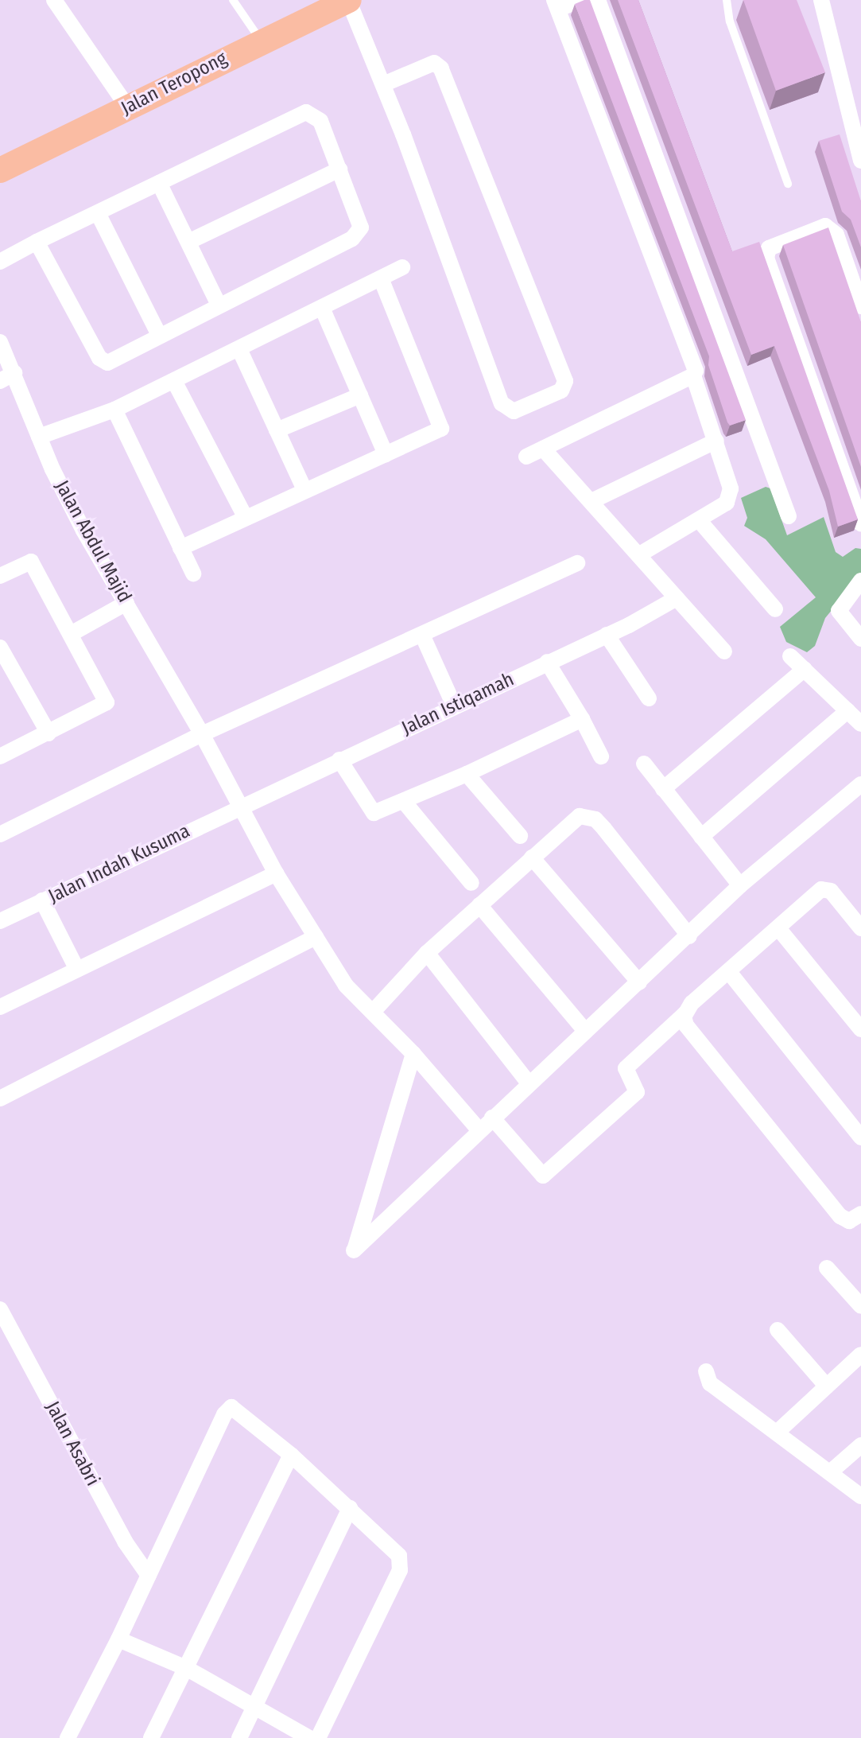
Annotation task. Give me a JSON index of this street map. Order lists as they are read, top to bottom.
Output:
{
  "streets": {
    "main road": ["Jalan Teropong"],
    "street": [
      "Jalan Abdul Majid",
      "Jalan Istiqamah",
      "Jalan Indah Kusuma",
      "Jalan Asabri"
    ]
  },
  "crossings": [
    ["Jalan Abdul Majid", "Jalan Istiqamah"],
    ["Jalan Abdul Majid", "Jalan Indah Kusuma"],
    ["Jalan Istiqamah", "Jalan Indah Kusuma"]
  ]
}
